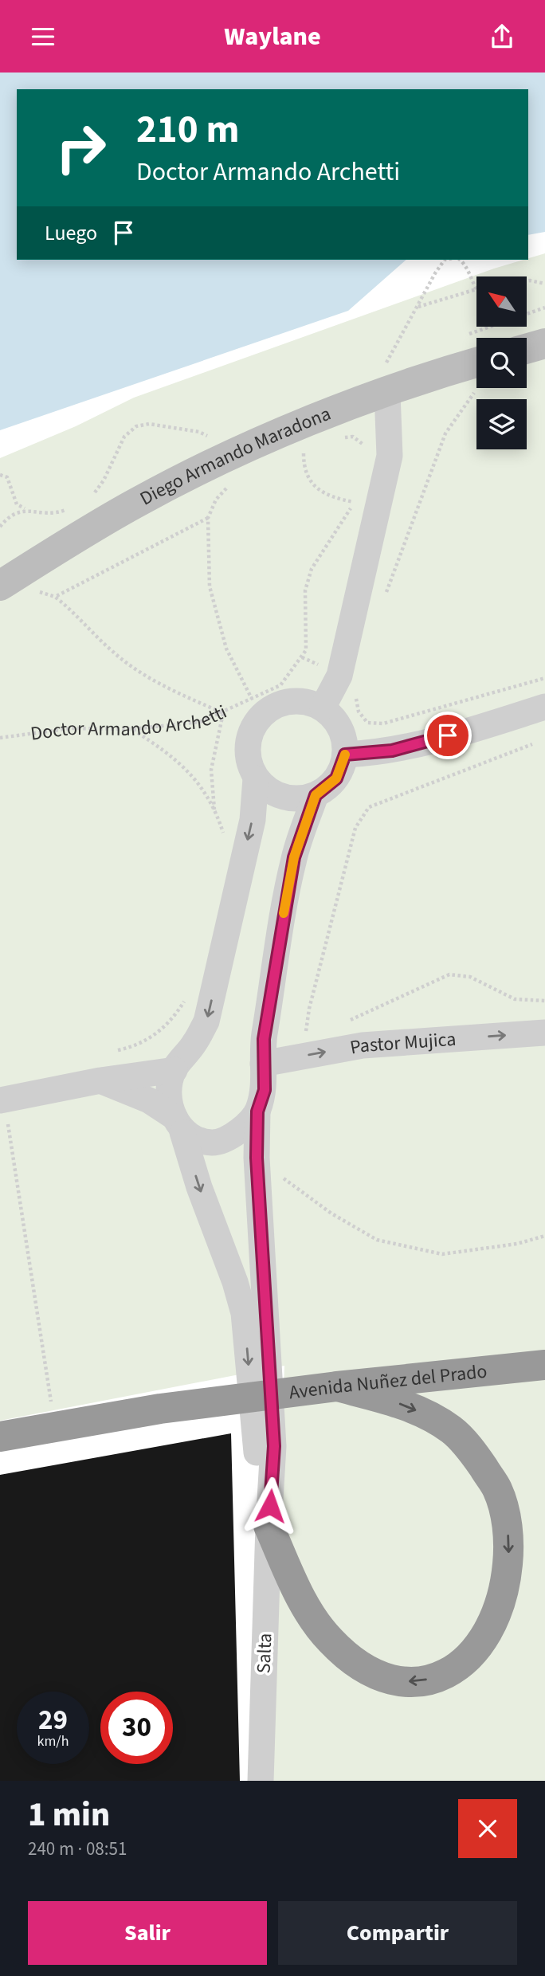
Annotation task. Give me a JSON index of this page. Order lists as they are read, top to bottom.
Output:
{
  "streets": {
    "highway": ["Avenida Nuñez del Prado"],
    "main road": ["Diego Armando Maradona"],
    "street": ["Pastor Mujica", "Salta"],
    "path": ["Doctor Armando Archetti"]
  },
  "one_way": ["Pastor Mujica"],
  "north": "top left",
  "page": {
    "header": "Waylane",
    "turn": ["210 m", "Doctor Armando Archetti"],
    "then": "Luego",
    "speed": "29 km/h",
    "limit": "30",
    "heading": ["1 min", "240 m · 08:51"],
    "buttons": ["Salir", "Compartir"]
  }
}
